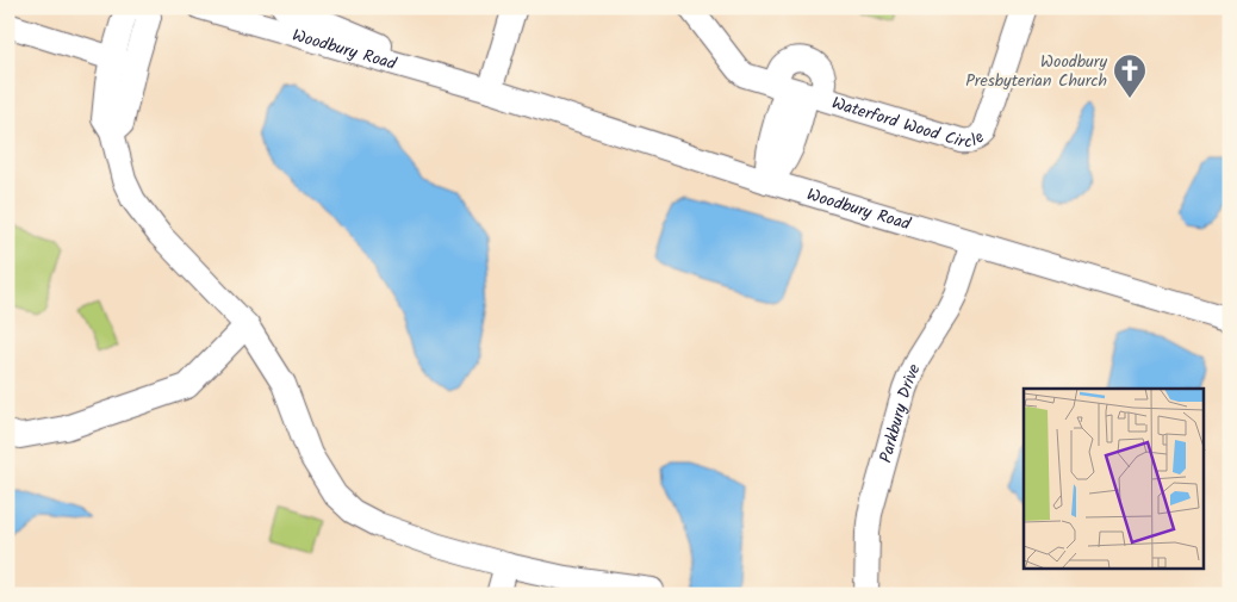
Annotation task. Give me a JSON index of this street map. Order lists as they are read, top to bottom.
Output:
{
  "streets": {
    "street": ["Woodbury Road", "Waterford Wood Circle", "Parkbury Drive"]
  },
  "crossings": [
    ["Woodbury Road", "Waterford Wood Circle"],
    ["Woodbury Road", "Parkbury Drive"]
  ],
  "places": {
    "church": ["Woodbury Presbyterian Church"]
  }
}
